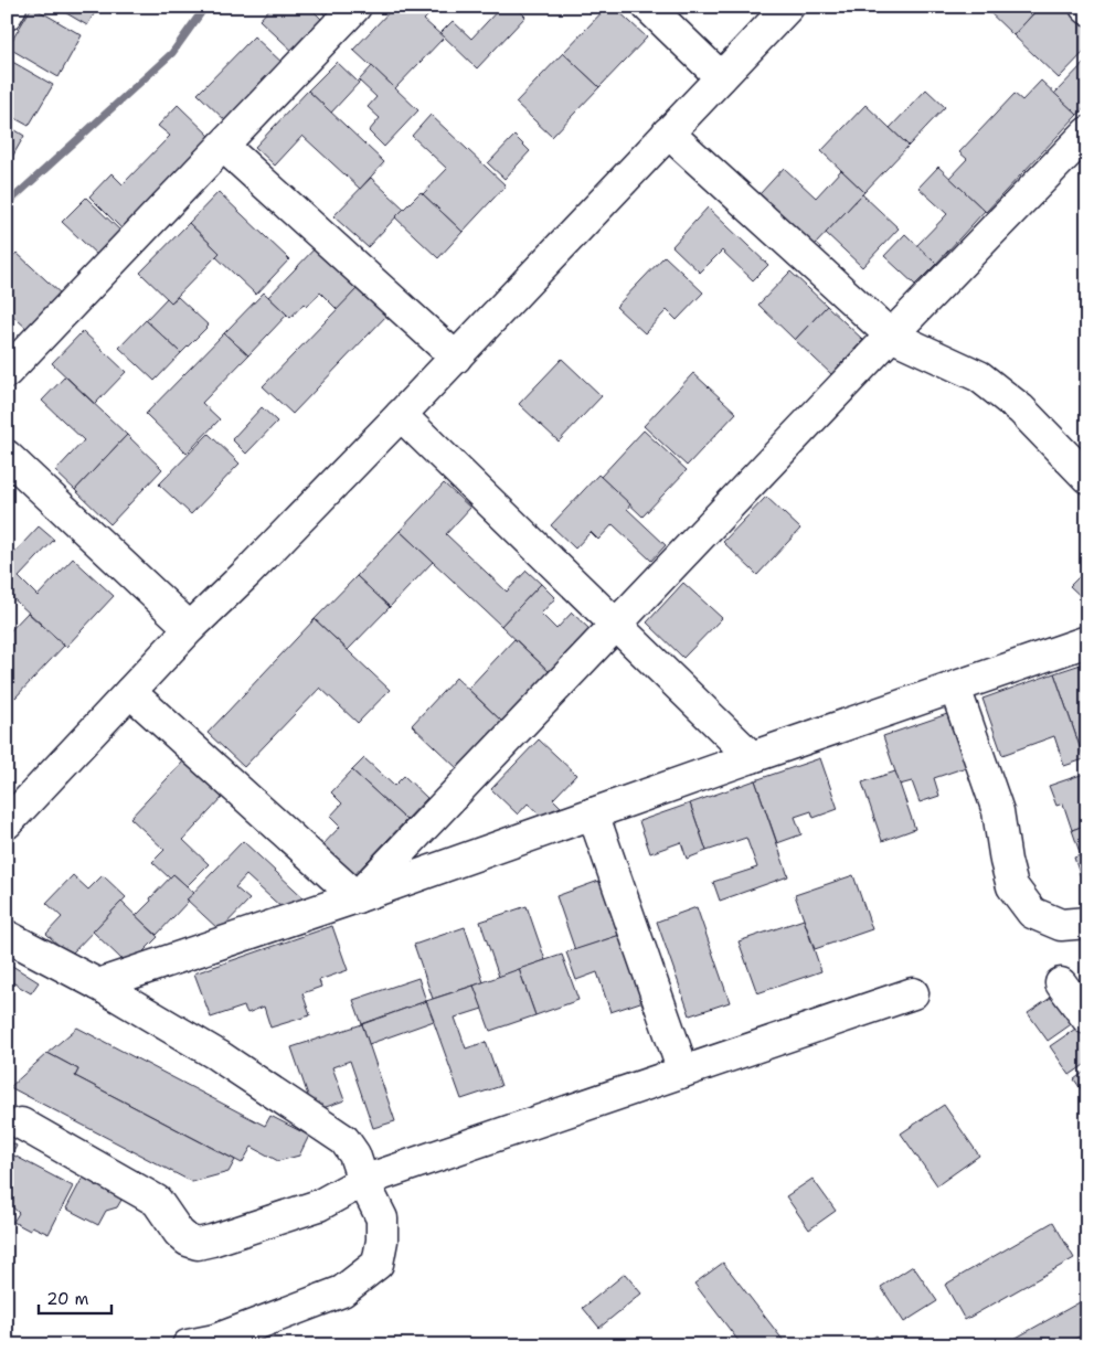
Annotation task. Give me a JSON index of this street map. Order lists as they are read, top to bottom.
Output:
{
  "scale_bar": "20 m"
}
